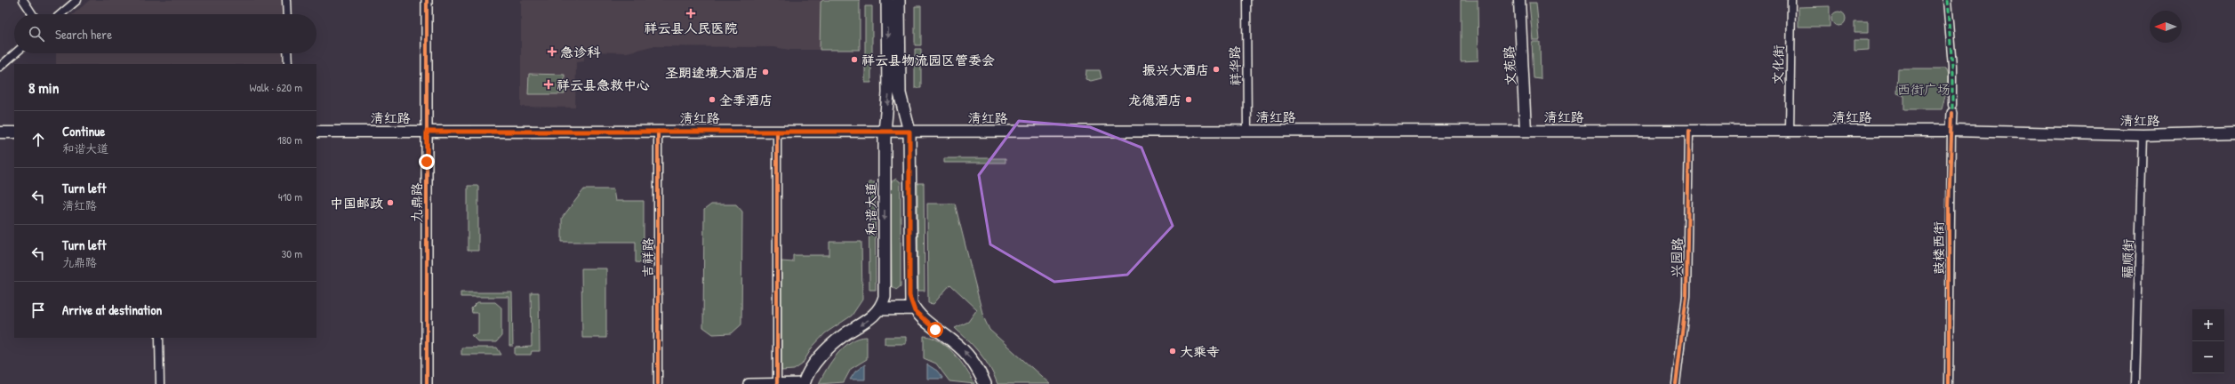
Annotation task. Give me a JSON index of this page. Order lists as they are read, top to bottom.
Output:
{
  "streets": {
    "main road": ["文苑路", "清红路", "和谐大道"],
    "street": [
      "文化街",
      "祥华路",
      "九鼎路",
      "鼓楼西街",
      "吉祥路",
      "兴园路",
      "福顺街"
    ]
  },
  "crossings": [
    ["文化街", "清红路"],
    ["祥华路", "清红路"],
    ["文苑路", "清红路"],
    ["清红路", "九鼎路"],
    ["清红路", "和谐大道"],
    ["清红路", "鼓楼西街"],
    ["清红路", "吉祥路"],
    ["清红路", "兴园路"],
    ["清红路", "福顺街"]
  ],
  "parks": ["西街广场"],
  "places": {
    "health": ["祥云县人民医院", "急诊科", "祥云县急救中心"],
    "other": [
      "祥云县物流园区管委会",
      "振兴大酒店",
      "圣朗途境大酒店",
      "全季酒店",
      "龙德酒店",
      "中国邮政",
      "大乘寺"
    ]
  },
  "north": "left",
  "page": {
    "search": "Search here",
    "heading": ["8 min", "Walk · 620 m"],
    "list": [
      ["Continue", "和谐大道", "180 m"],
      ["Turn left", "清红路", "410 m"],
      ["Turn left", "九鼎路", "30 m"],
      "Arrive at destination"
    ],
    "map_buttons": ["+", "−"]
  }
}
